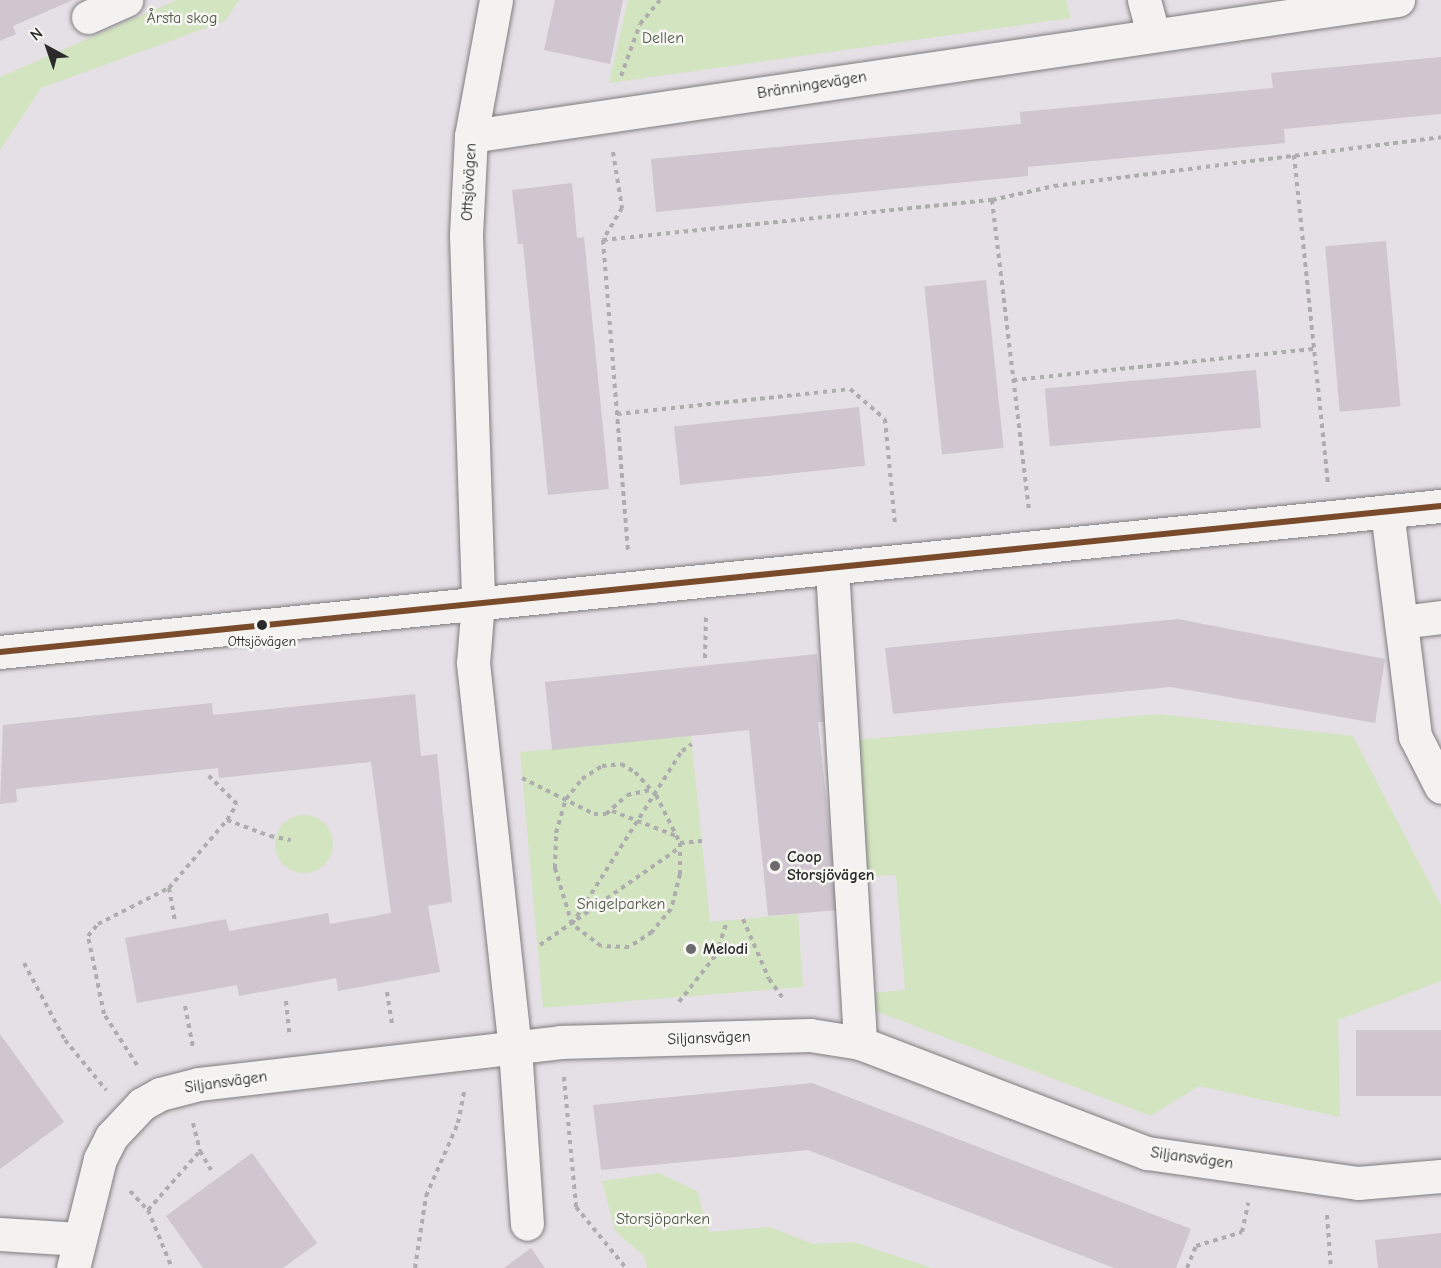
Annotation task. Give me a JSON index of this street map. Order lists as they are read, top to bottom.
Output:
{
  "streets": {
    "street": ["Bränningevägen", "Ottsjövägen", "Siljansvägen"]
  },
  "crossings": [
    ["Bränningevägen", "Ottsjövägen"],
    ["Ottsjövägen", "Siljansvägen"]
  ],
  "parks": [
    "Årsta skog",
    "Dellen",
    "Snigelparken",
    "Storsjöparken"
  ],
  "places": ["Ottsjövägen", "Coop Storsjövägen", "Melodi"],
  "north": "top left"
}
